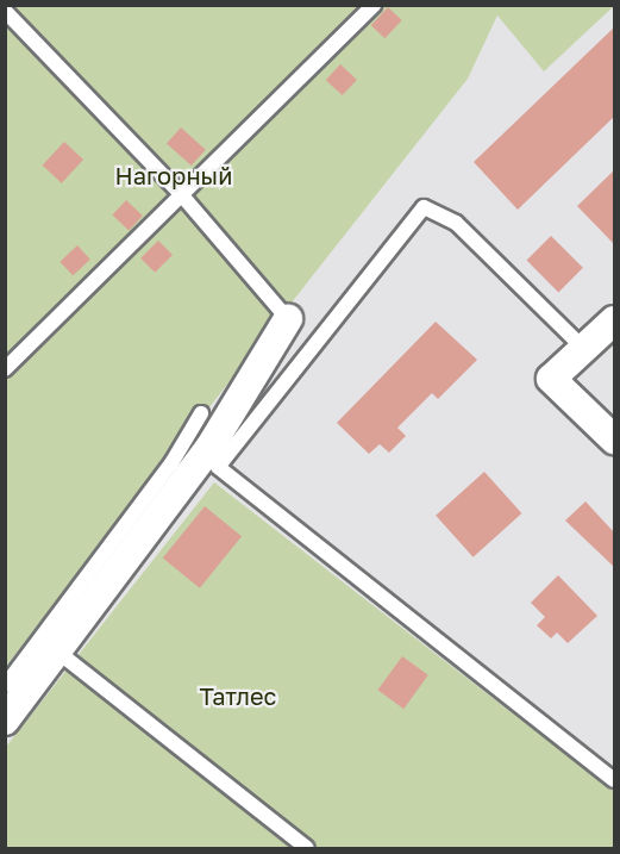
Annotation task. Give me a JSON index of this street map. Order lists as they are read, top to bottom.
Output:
{
  "parks": ["Нагорный", "Татлес"]
}
